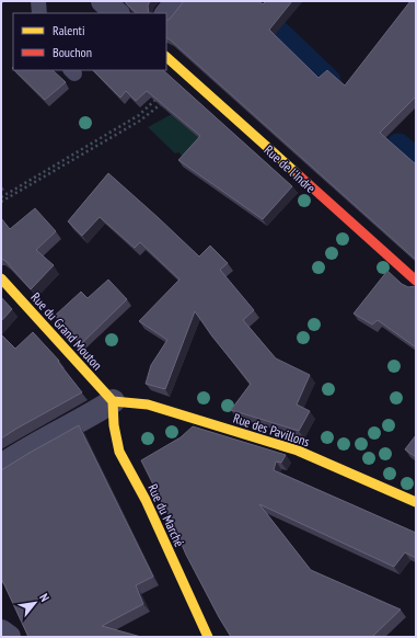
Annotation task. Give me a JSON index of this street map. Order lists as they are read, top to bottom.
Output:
{
  "streets": {
    "street": [
      "Rue de l'Indre",
      "Rue du Grand Mouton",
      "Rue des Pavillons",
      "Rue du Marché"
    ]
  },
  "crossings": [
    ["Rue du Grand Mouton", "Rue des Pavillons"],
    ["Rue du Grand Mouton", "Rue du Marché"],
    ["Rue des Pavillons", "Rue du Marché"]
  ],
  "legend": ["Ralenti", "Bouchon"],
  "north": "top right"
}
